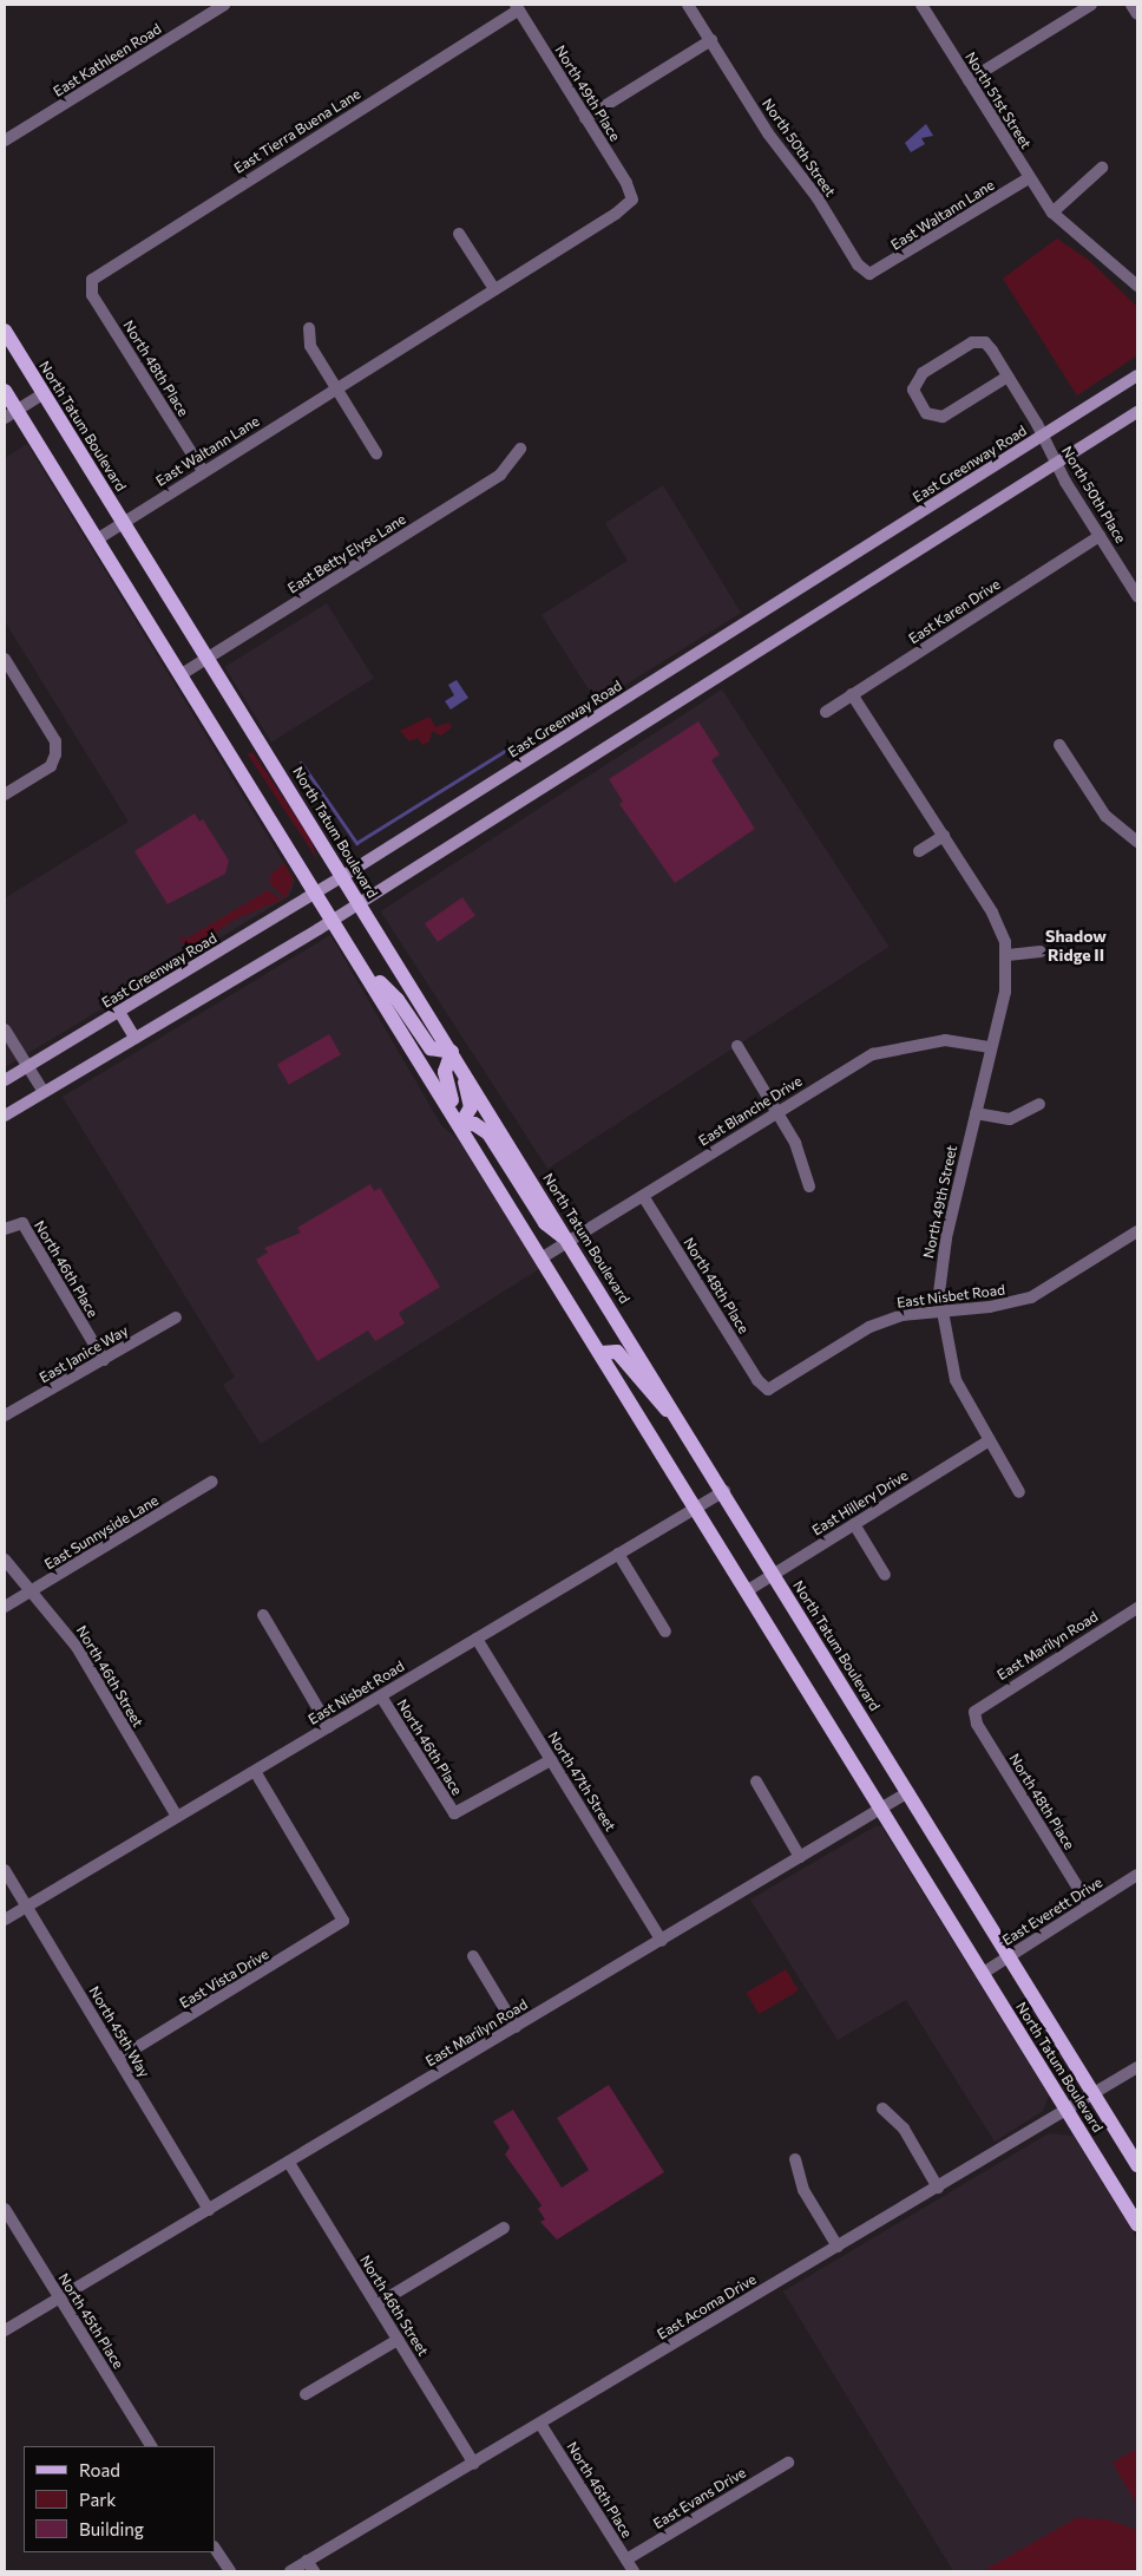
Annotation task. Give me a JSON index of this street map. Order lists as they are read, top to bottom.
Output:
{
  "streets": {
    "main road": ["North Tatum Boulevard", "East Greenway Road"],
    "street": [
      "East Kathleen Road",
      "North 49th Place",
      "North 51st Street",
      "East Tierra Buena Lane",
      "North 50th Street",
      "East Waltann Lane",
      "North 48th Place",
      "North 50th Place",
      "East Betty Elyse Lane",
      "East Karen Drive",
      "East Blanche Drive",
      "North 49th Street",
      "North 46th Place",
      "East Nisbet Road",
      "East Janice Way",
      "East Hillery Drive",
      "East Sunnyside Lane",
      "East Marilyn Road",
      "North 46th Street",
      "North 47th Street",
      "East Everett Drive",
      "East Vista Drive",
      "North 45th Way",
      "East Acoma Drive",
      "North 45th Place",
      "East Evans Drive"
    ]
  },
  "crossings": [
    ["North 49th Place", "East Tierra Buena Lane"],
    ["North 49th Place", "East Waltann Lane"],
    ["North 51st Street", "East Waltann Lane"],
    ["East Tierra Buena Lane", "North 48th Place"],
    ["North 50th Street", "East Waltann Lane"],
    ["East Waltann Lane", "North 48th Place"],
    ["East Waltann Lane", "North Tatum Boulevard"],
    ["North 48th Place", "East Blanche Drive"],
    ["North 48th Place", "East Nisbet Road"],
    ["North 48th Place", "East Marilyn Road"],
    ["North 48th Place", "East Everett Drive"],
    ["North Tatum Boulevard", "East Greenway Road"],
    ["North Tatum Boulevard", "East Betty Elyse Lane"],
    ["North Tatum Boulevard", "East Blanche Drive"],
    ["North Tatum Boulevard", "East Nisbet Road"],
    ["North Tatum Boulevard", "East Hillery Drive"],
    ["North Tatum Boulevard", "East Marilyn Road"],
    ["North Tatum Boulevard", "East Everett Drive"],
    ["North Tatum Boulevard", "East Acoma Drive"],
    ["East Greenway Road", "North 50th Place"],
    ["North 50th Place", "East Karen Drive"],
    ["East Karen Drive", "North 49th Street"],
    ["East Blanche Drive", "North 49th Street"],
    ["North 49th Street", "East Nisbet Road"],
    ["North 49th Street", "East Hillery Drive"],
    ["North 46th Place", "East Nisbet Road"],
    ["North 46th Place", "East Janice Way"],
    ["North 46th Place", "North 47th Street"],
    ["North 46th Place", "East Acoma Drive"],
    ["North 46th Place", "East Evans Drive"],
    ["East Nisbet Road", "North 46th Street"],
    ["East Nisbet Road", "North 47th Street"],
    ["East Nisbet Road", "East Vista Drive"],
    ["East Nisbet Road", "North 45th Way"],
    ["East Sunnyside Lane", "North 46th Street"],
    ["East Marilyn Road", "North 46th Street"],
    ["East Marilyn Road", "North 47th Street"],
    ["East Marilyn Road", "North 45th Way"],
    ["East Marilyn Road", "North 45th Place"],
    ["North 46th Street", "East Acoma Drive"],
    ["East Vista Drive", "North 45th Way"]
  ],
  "districts": ["Shadow Ridge II"],
  "legend": ["Road", "Park", "Building"]
}
